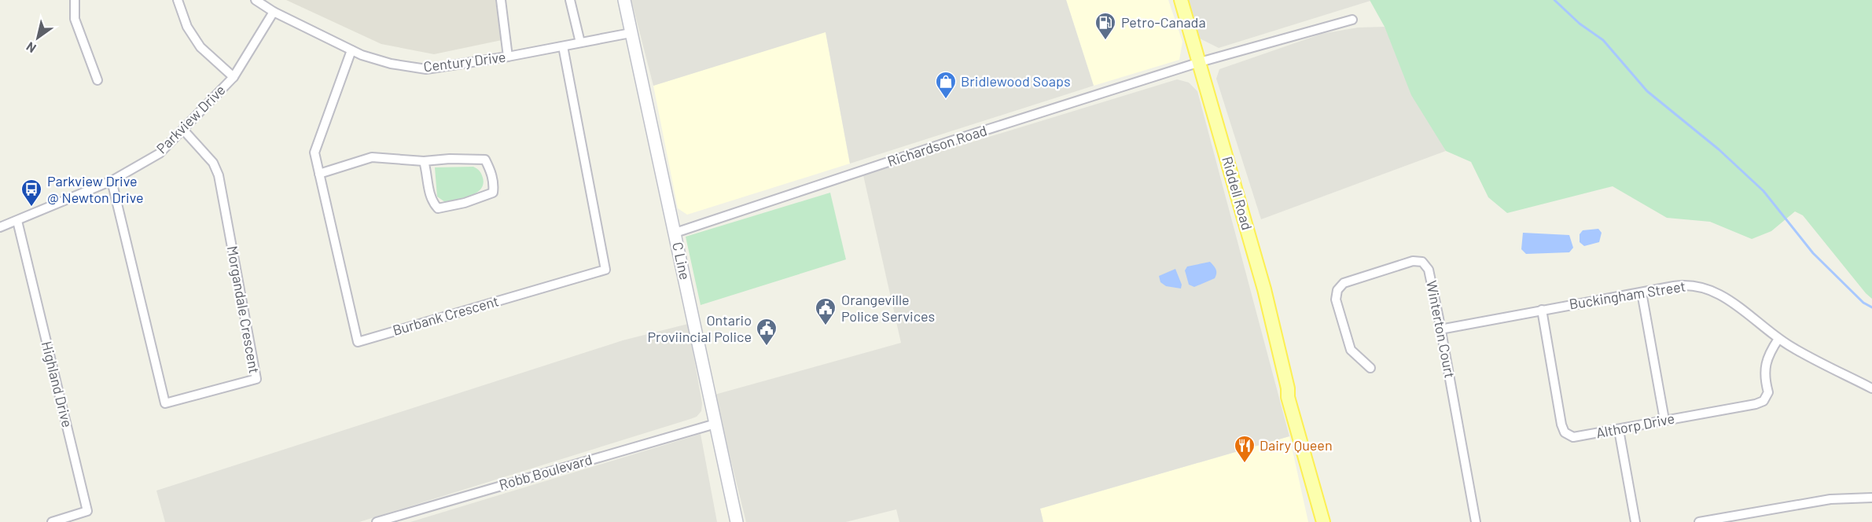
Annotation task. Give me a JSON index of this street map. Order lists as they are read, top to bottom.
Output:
{
  "streets": {
    "main road": ["Riddell Road"],
    "street": [
      "Century Drive",
      "Parkview Drive",
      "Richardson Road",
      "C Line",
      "Buckingham Street",
      "Morgandale Crescent",
      "Burbank Crescent",
      "Winterton Court",
      "Highland Drive",
      "Althorp Drive",
      "Robb Boulevard"
    ]
  },
  "crossings": [
    ["Century Drive", "Parkview Drive"],
    ["Century Drive", "C Line"],
    ["Century Drive", "Burbank Crescent"],
    ["Parkview Drive", "Morgandale Crescent"],
    ["Parkview Drive", "Highland Drive"],
    ["Richardson Road", "Riddell Road"],
    ["Richardson Road", "C Line"],
    ["C Line", "Robb Boulevard"],
    ["Buckingham Street", "Winterton Court"],
    ["Buckingham Street", "Althorp Drive"]
  ],
  "places": {
    "fuel station": ["Petro-Canada"],
    "shop": ["Bridlewood Soaps"],
    "bus stop": ["Parkview Drive @ Newton Drive"],
    "public building": ["Orangeville Police Services", "Ontario Proviincial Police"],
    "restaurant": ["Dairy Queen"]
  },
  "north": "bottom left"
}
